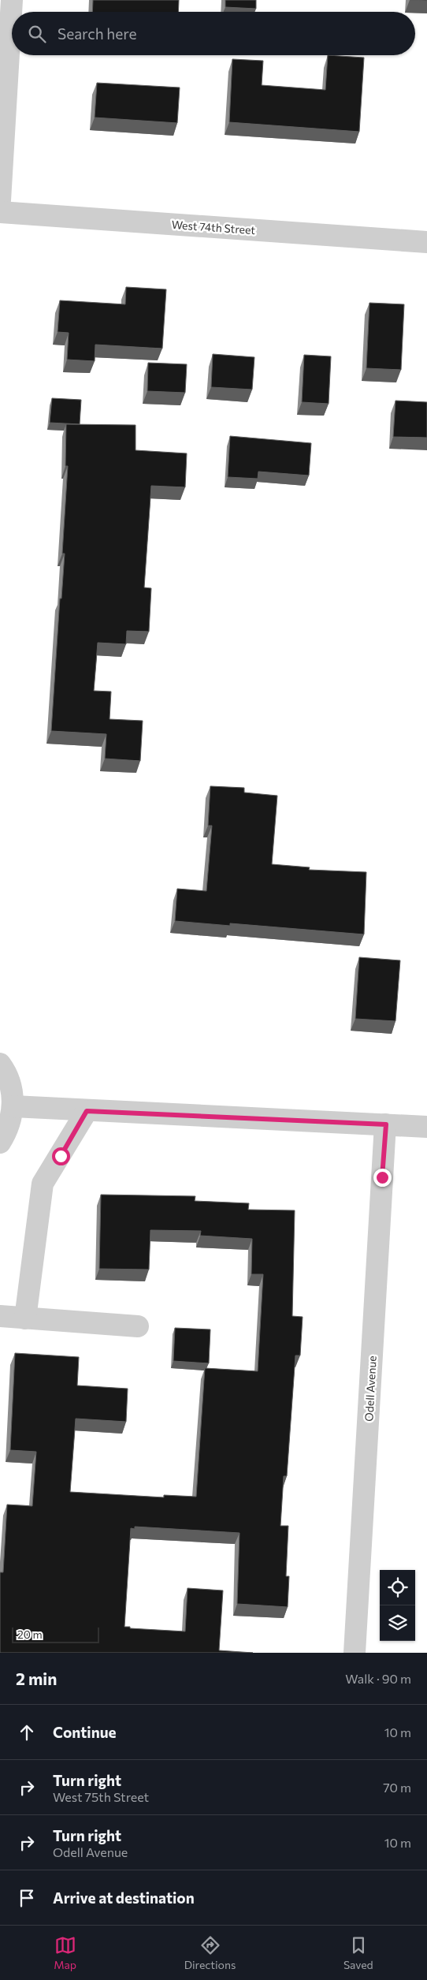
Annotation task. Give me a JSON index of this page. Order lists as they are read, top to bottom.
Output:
{
  "streets": {
    "street": ["West 74th Street", "Odell Avenue"]
  },
  "scale_bar": "20 m",
  "page": {
    "search": "Search here",
    "scale": "20 m",
    "heading": ["2 min", "Walk · 90 m"],
    "list": [
      ["Continue", "10 m"],
      ["Turn right", "West 75th Street", "70 m"],
      ["Turn right", "Odell Avenue", "10 m"],
      "Arrive at destination"
    ],
    "nav": ["Map", "Directions", "Saved"]
  }
}
